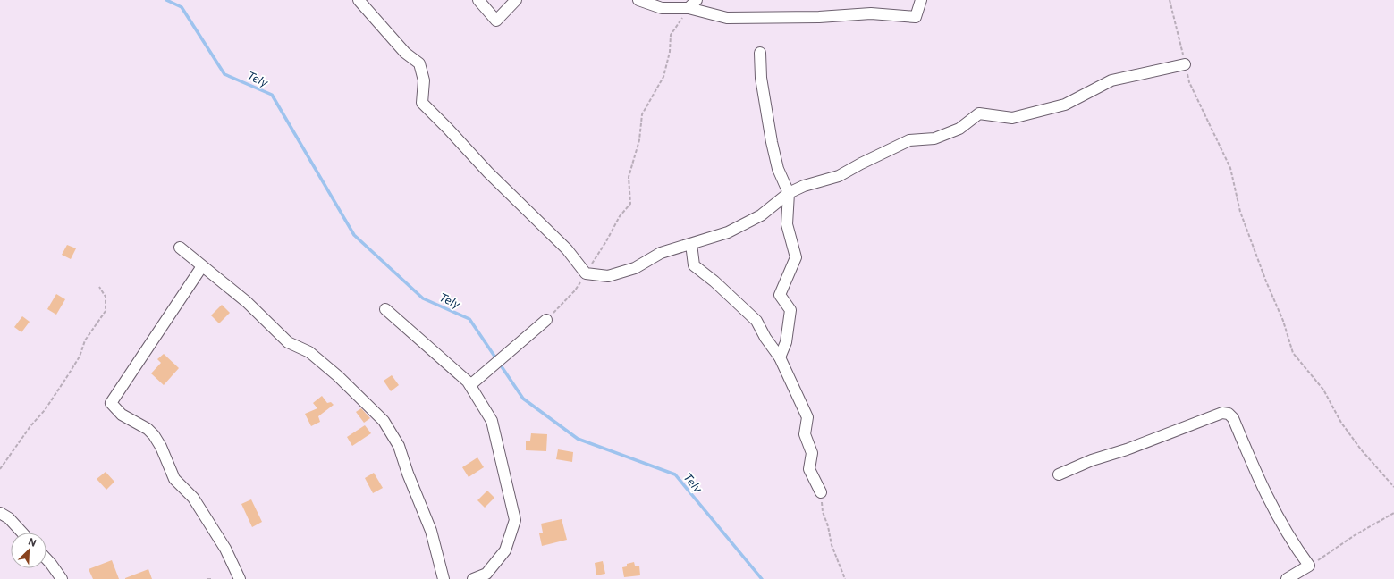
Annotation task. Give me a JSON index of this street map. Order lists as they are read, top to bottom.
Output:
{
  "water": ["Tely"],
  "north": "top right"
}
